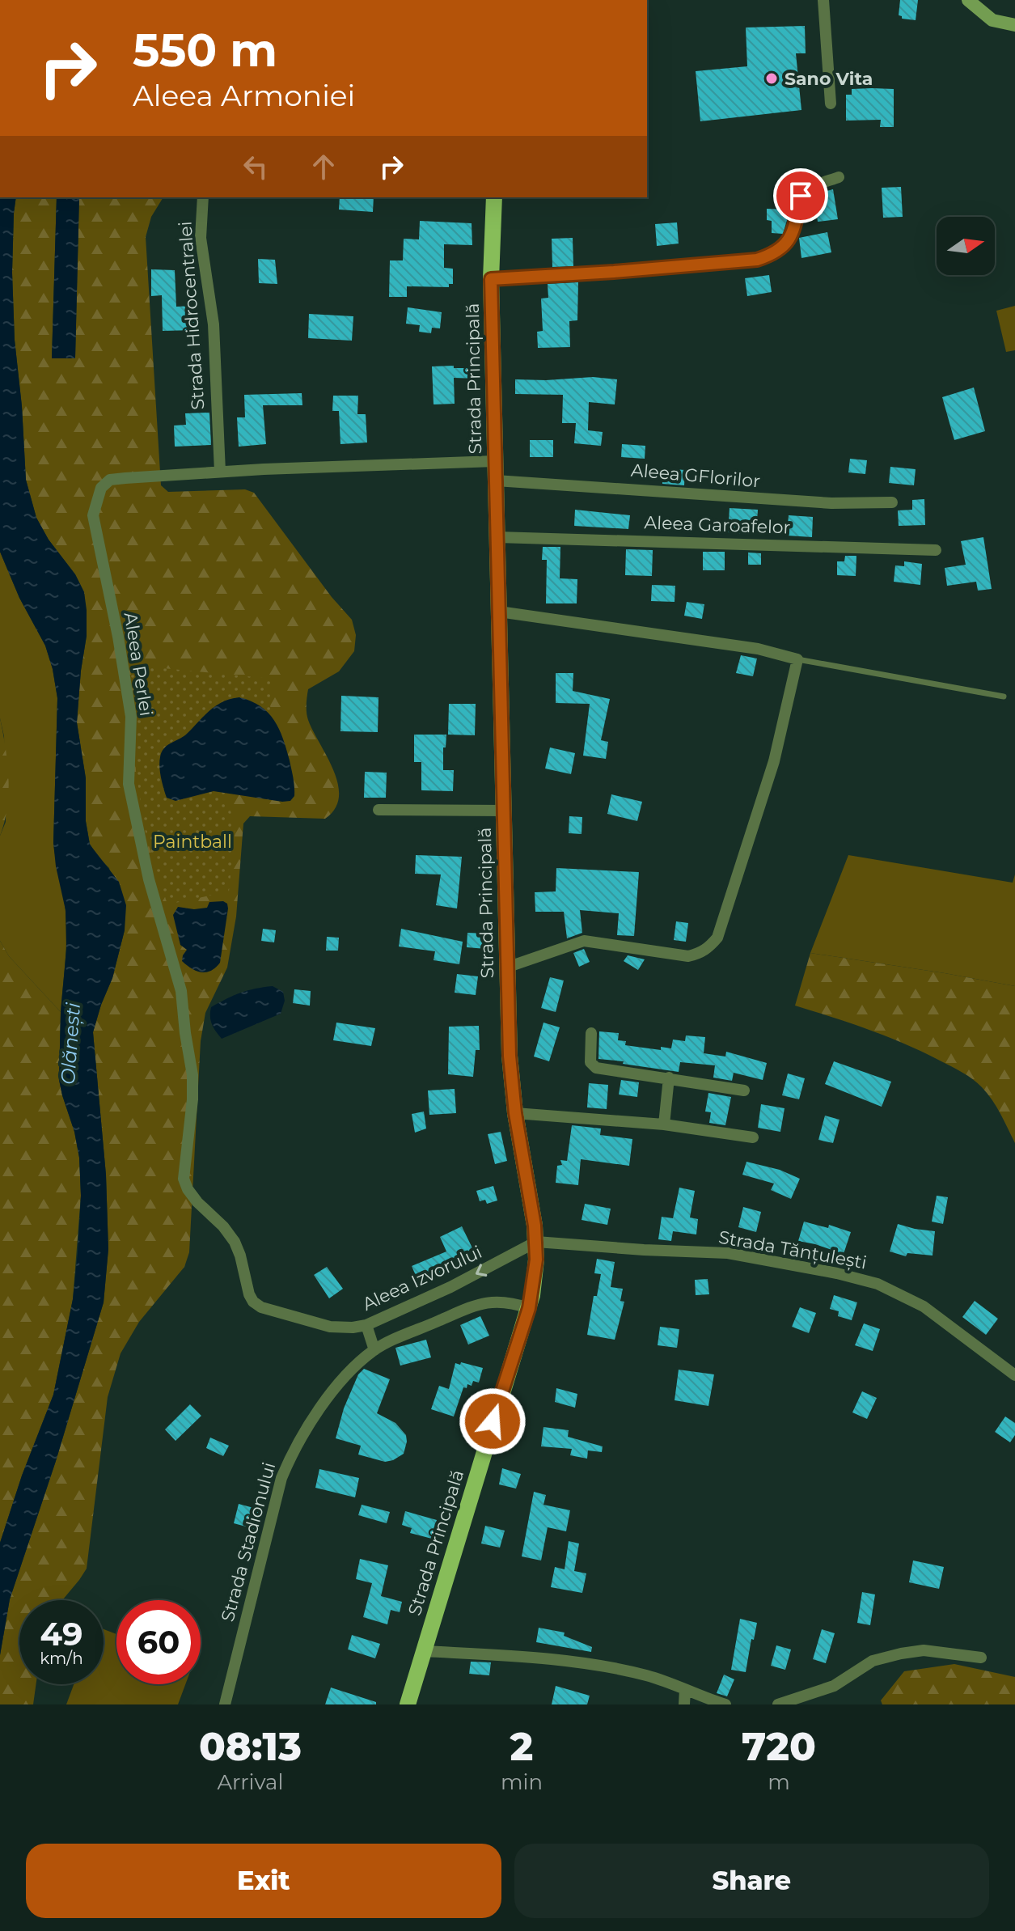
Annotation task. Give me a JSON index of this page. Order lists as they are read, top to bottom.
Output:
{
  "streets": {
    "main road": ["Strada Principală"],
    "street": [
      "Strada Hidrocentralei",
      "Aleea GFlorilor",
      "Aleea Garoafelor",
      "Aleea Perlei",
      "Strada Tănțulești",
      "Aleea Izvorului",
      "Strada Stadionului"
    ]
  },
  "crossings": [
    ["Strada Hidrocentralei", "Aleea Perlei"],
    ["Strada Principală", "Aleea GFlorilor"],
    ["Strada Principală", "Aleea Garoafelor"],
    ["Strada Principală", "Aleea Perlei"],
    ["Strada Principală", "Strada Tănțulești"],
    ["Strada Principală", "Aleea Izvorului"],
    ["Strada Principală", "Strada Stadionului"],
    ["Aleea Perlei", "Aleea Izvorului"],
    ["Strada Tănțulești", "Aleea Izvorului"]
  ],
  "one_way": ["Aleea Izvorului"],
  "water": ["Olănești"],
  "parks": ["Paintball"],
  "places": ["Sano Vita"],
  "north": "right",
  "page": {
    "turn": ["550 m", "Aleea Armoniei"],
    "speed": "49 km/h",
    "limit": "60",
    "eta": [
      "08:13",
      "Arrival",
      "2",
      "min",
      "720",
      "m"
    ],
    "buttons": ["Exit", "Share"]
  }
}
